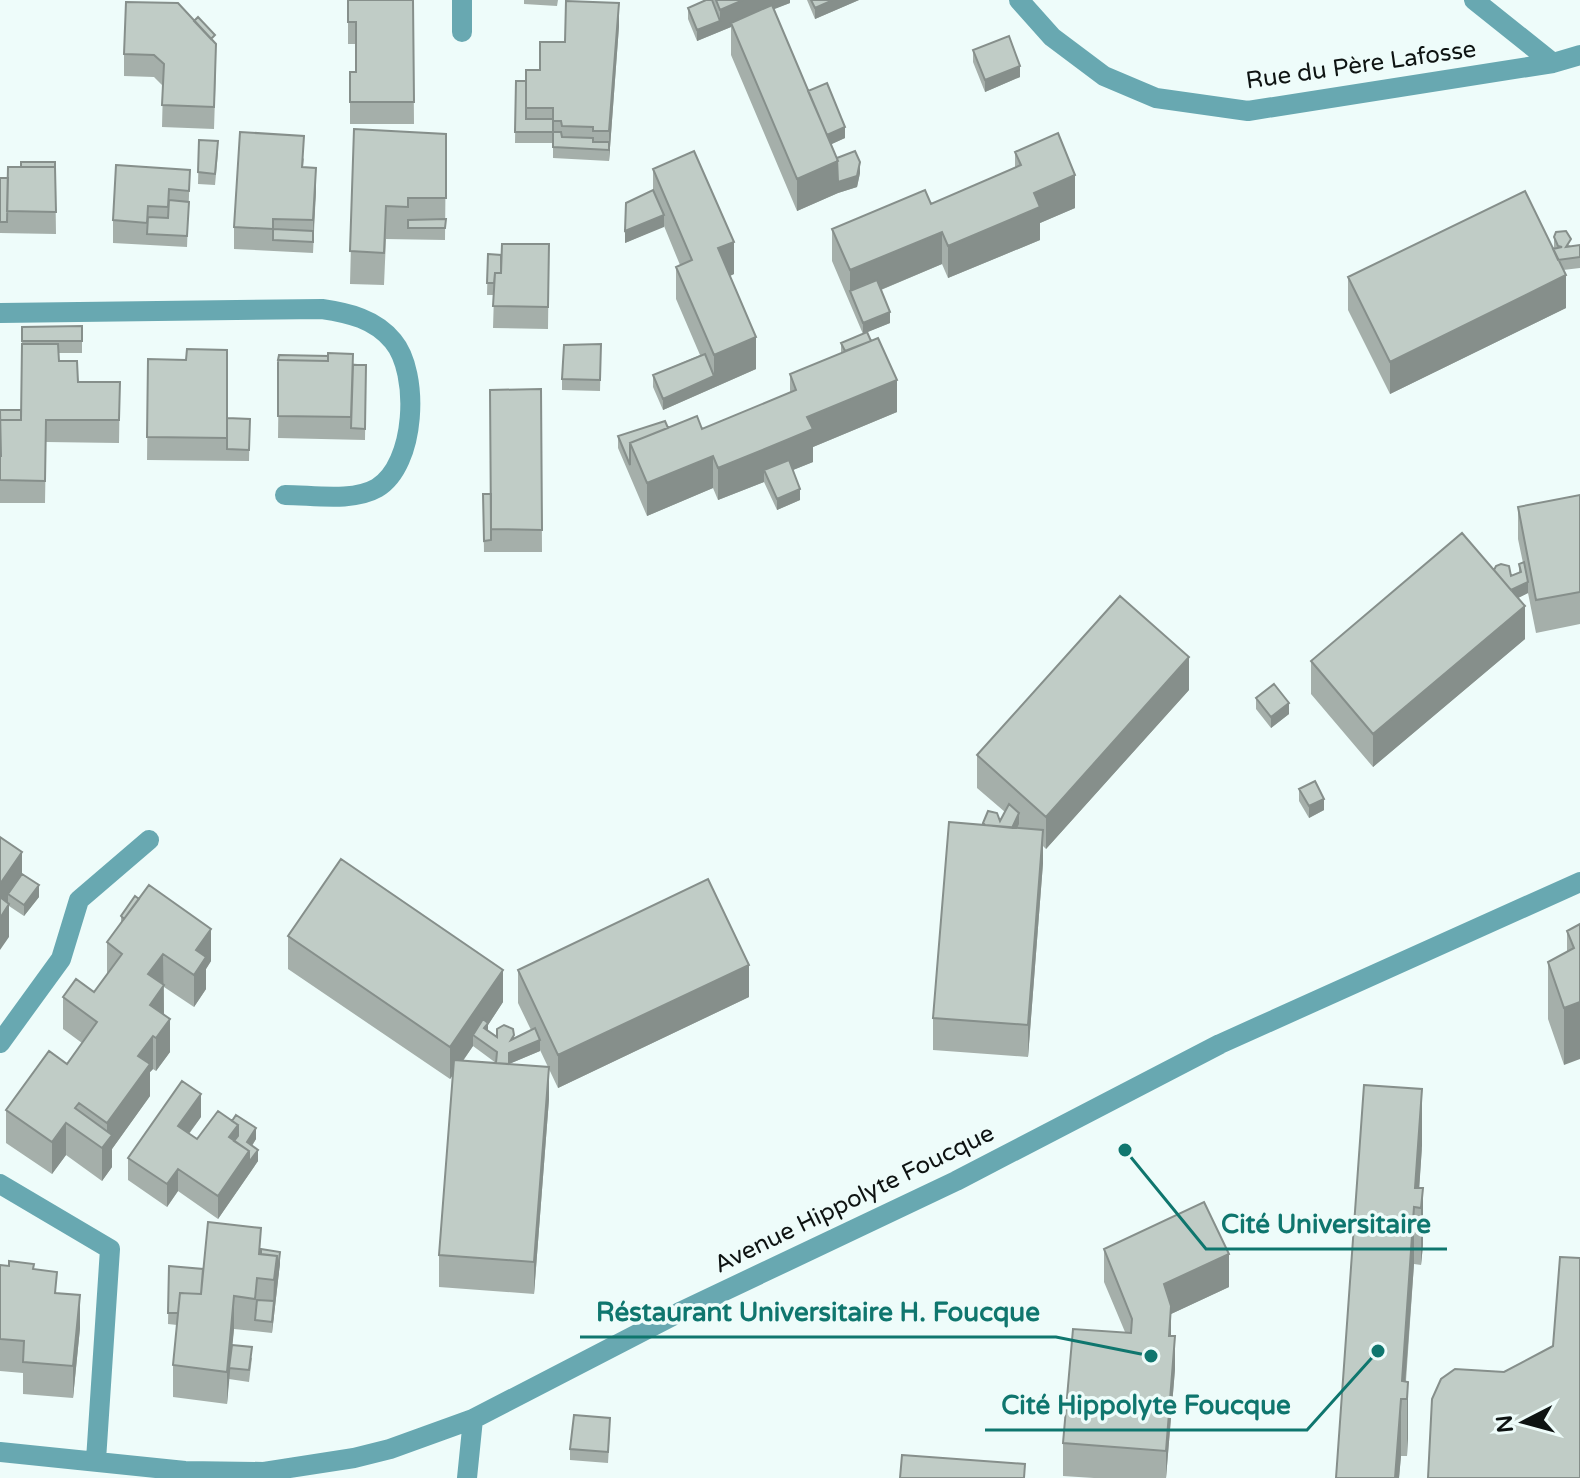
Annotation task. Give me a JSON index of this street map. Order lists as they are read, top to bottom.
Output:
{
  "streets": {
    "street": ["Rue du Père Lafosse", "Avenue Hippolyte Foucque"]
  },
  "places": ["Cité Universitaire", "Cité Hippolyte Foucque", "Réstaurant Universitaire H. Foucque"],
  "north": "left"
}
